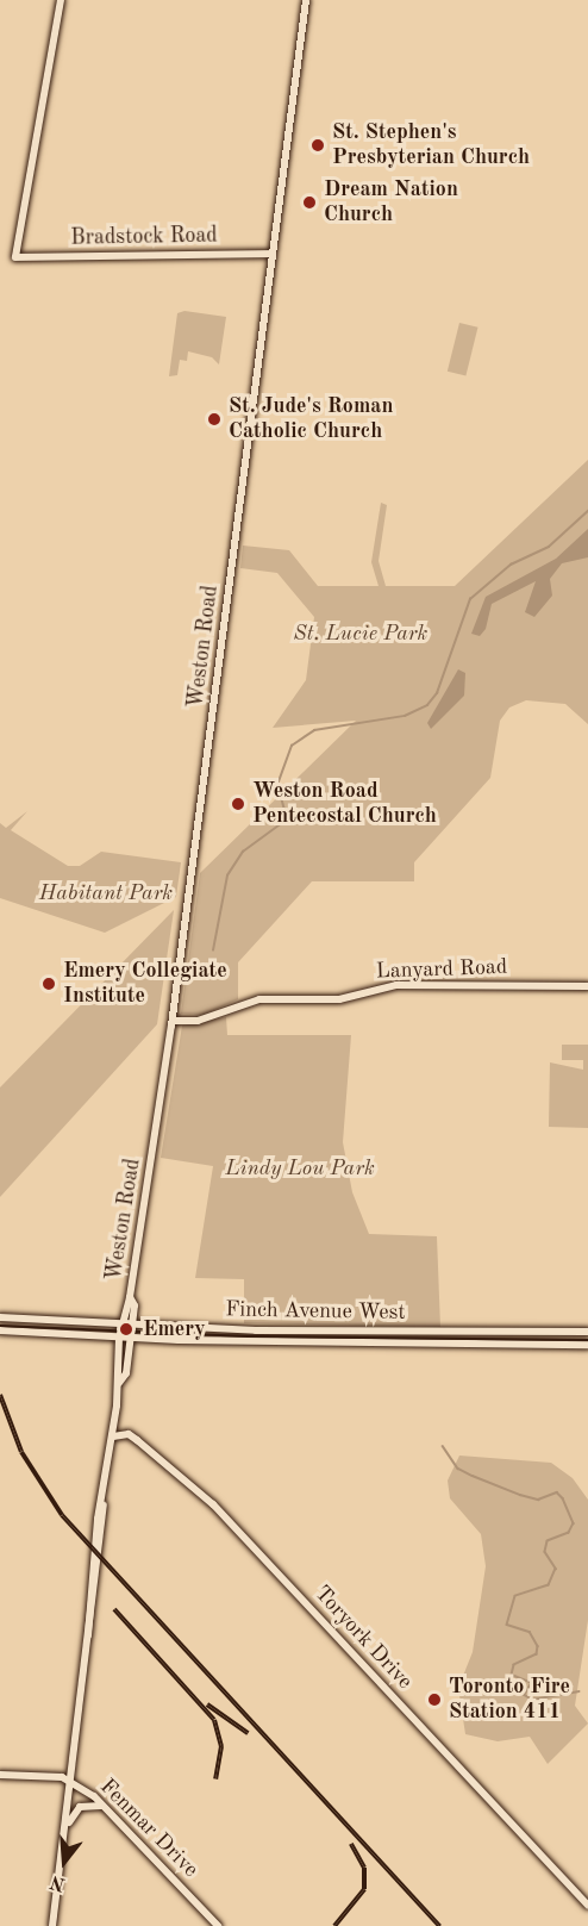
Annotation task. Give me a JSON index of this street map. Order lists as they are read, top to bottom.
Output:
{
  "streets": {
    "main road": [
      "Bradstock Road",
      "Weston Road",
      "Lanyard Road",
      "Finch Avenue West",
      "Toryork Drive",
      "Fenmar Drive"
    ]
  },
  "crossings": [
    ["Bradstock Road", "Weston Road"],
    ["Weston Road", "Lanyard Road"],
    ["Weston Road", "Finch Avenue West"],
    ["Weston Road", "Toryork Drive"],
    ["Weston Road", "Fenmar Drive"]
  ],
  "parks": ["St. Lucie Park", "Habitant Park", "Lindy Lou Park"],
  "places": [
    "St. Stephen's Presbyterian Church",
    "Dream Nation Church",
    "St. Jude's Roman Catholic Church",
    "Weston Road Pentecostal Church",
    "Emery Collegiate Institute",
    "Emery",
    "Toronto Fire Station 411"
  ],
  "north": "bottom"
}
